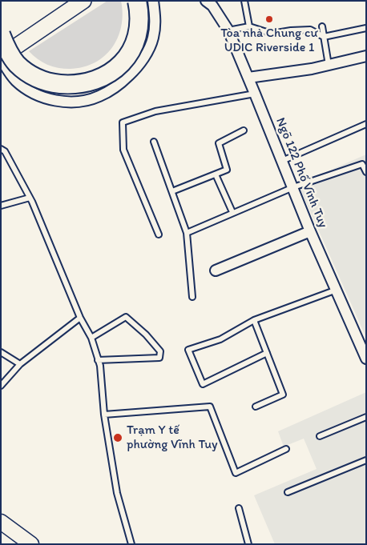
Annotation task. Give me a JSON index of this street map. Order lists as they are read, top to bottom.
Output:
{
  "streets": {
    "street": ["Ngõ 122 Phố Vĩnh Tuy"]
  },
  "places": ["Tòa nhà Chung cư UDIC Riverside 1", "Trạm Y tế phường Vĩnh Tuy"]
}
